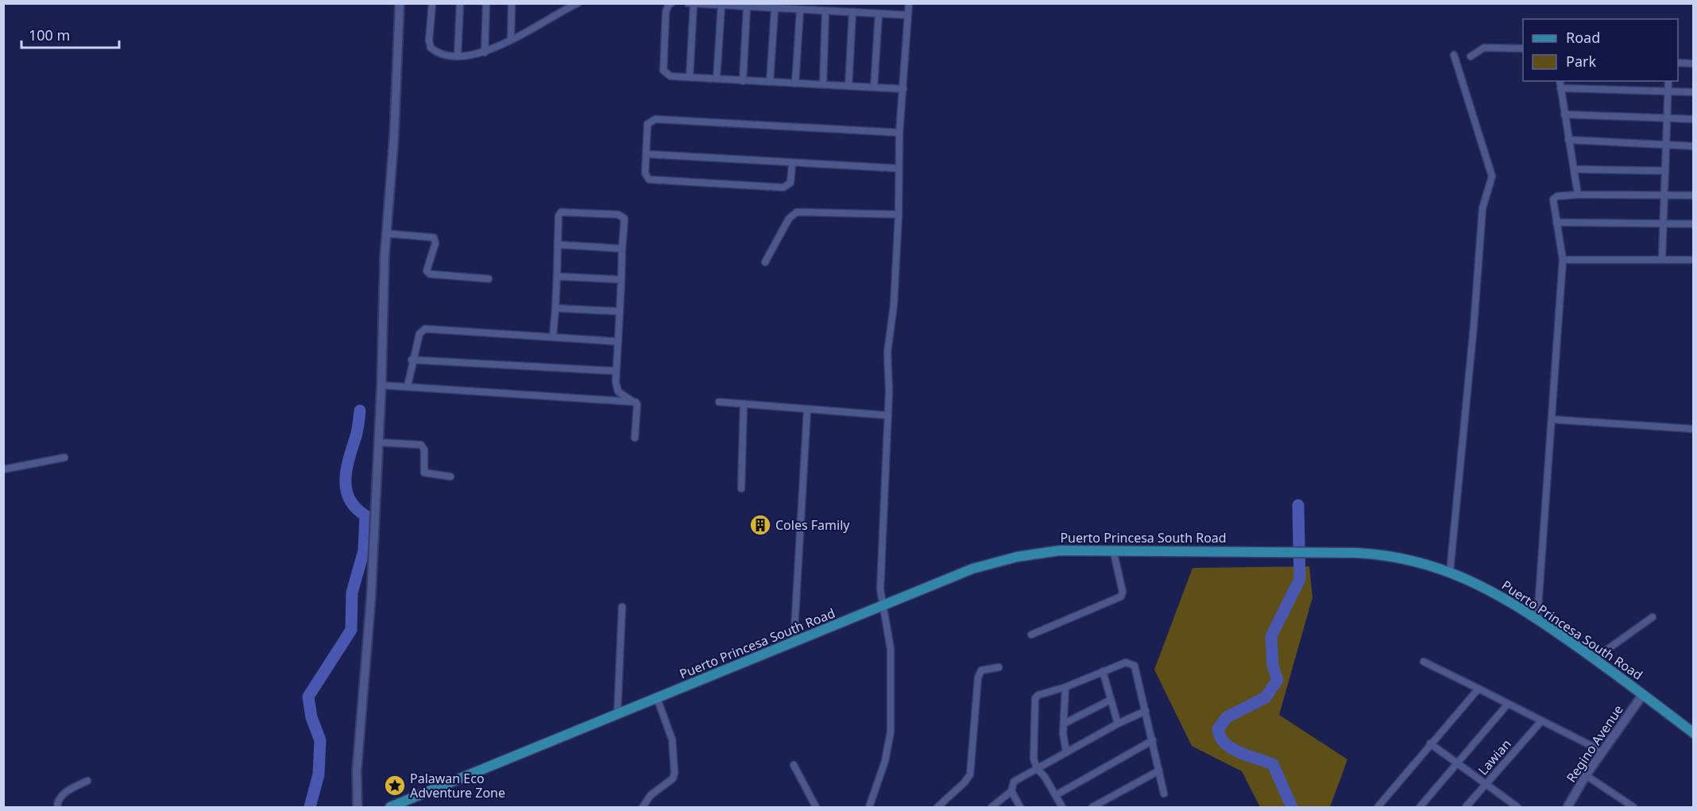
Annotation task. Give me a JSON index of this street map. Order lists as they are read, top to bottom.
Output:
{
  "streets": {
    "main road": ["Puerto Princesa South Road"],
    "street": ["Regino Avenue", "Lawian"]
  },
  "crossings": [
    ["Puerto Princesa South Road", "Regino Avenue"]
  ],
  "places": {
    "building": ["Coles Family"],
    "place": ["Palawan Eco Adventure Zone"]
  },
  "legend": ["Road", "Park"],
  "scale_bar": "100 m"
}
